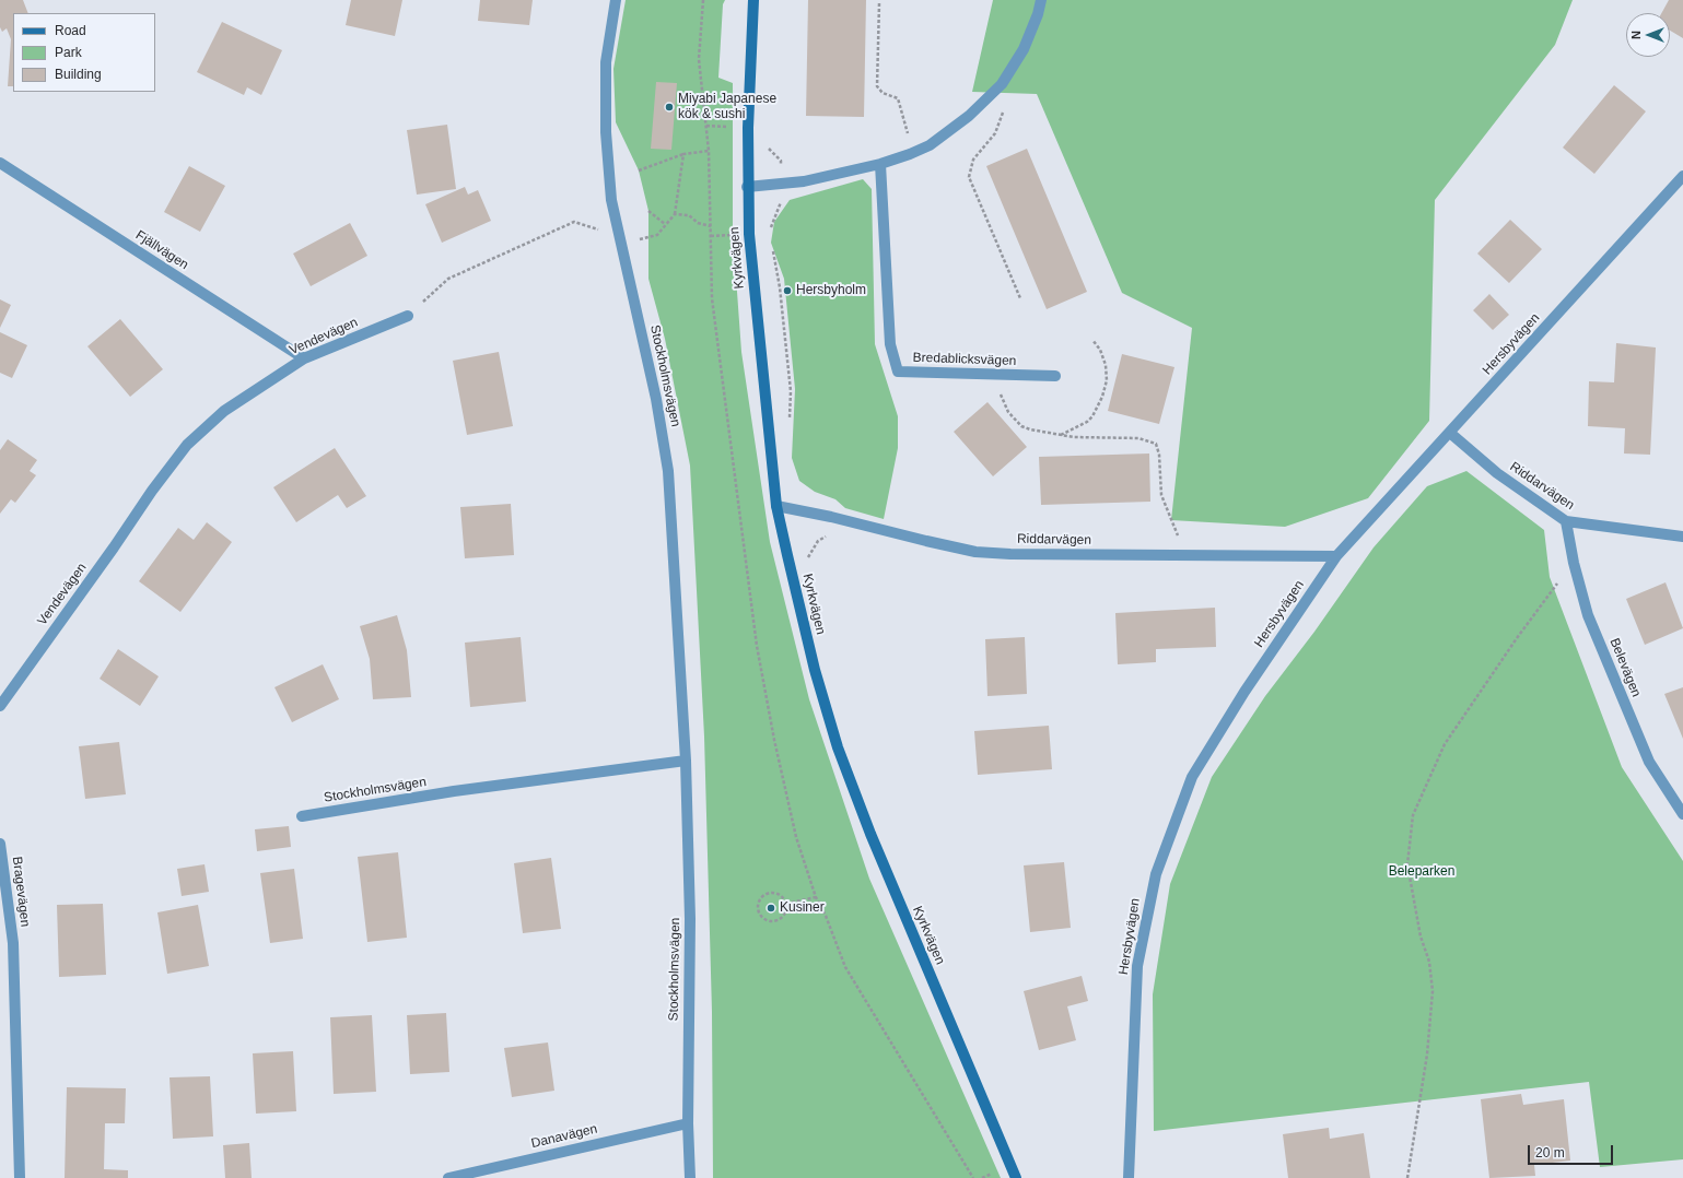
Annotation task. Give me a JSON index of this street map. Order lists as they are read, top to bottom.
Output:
{
  "streets": {
    "street": [
      "Fjällvägen",
      "Kyrkvägen",
      "Vendevägen",
      "Hersbyvägen",
      "Bredablicksvägen",
      "Stockholmsvägen",
      "Riddarvägen",
      "Belevägen",
      "Bragevägen",
      "Danavägen"
    ]
  },
  "crossings": [
    ["Fjällvägen", "Vendevägen"],
    ["Kyrkvägen", "Riddarvägen"],
    ["Hersbyvägen", "Riddarvägen"],
    ["Stockholmsvägen", "Danavägen"],
    ["Riddarvägen", "Belevägen"]
  ],
  "parks": ["Beleparken"],
  "places": ["Miyabi Japanese kök & sushi", "Hersbyholm", "Kusiner"],
  "legend": ["Road", "Park", "Building"],
  "scale_bar": "20 m",
  "north": "left"
}
